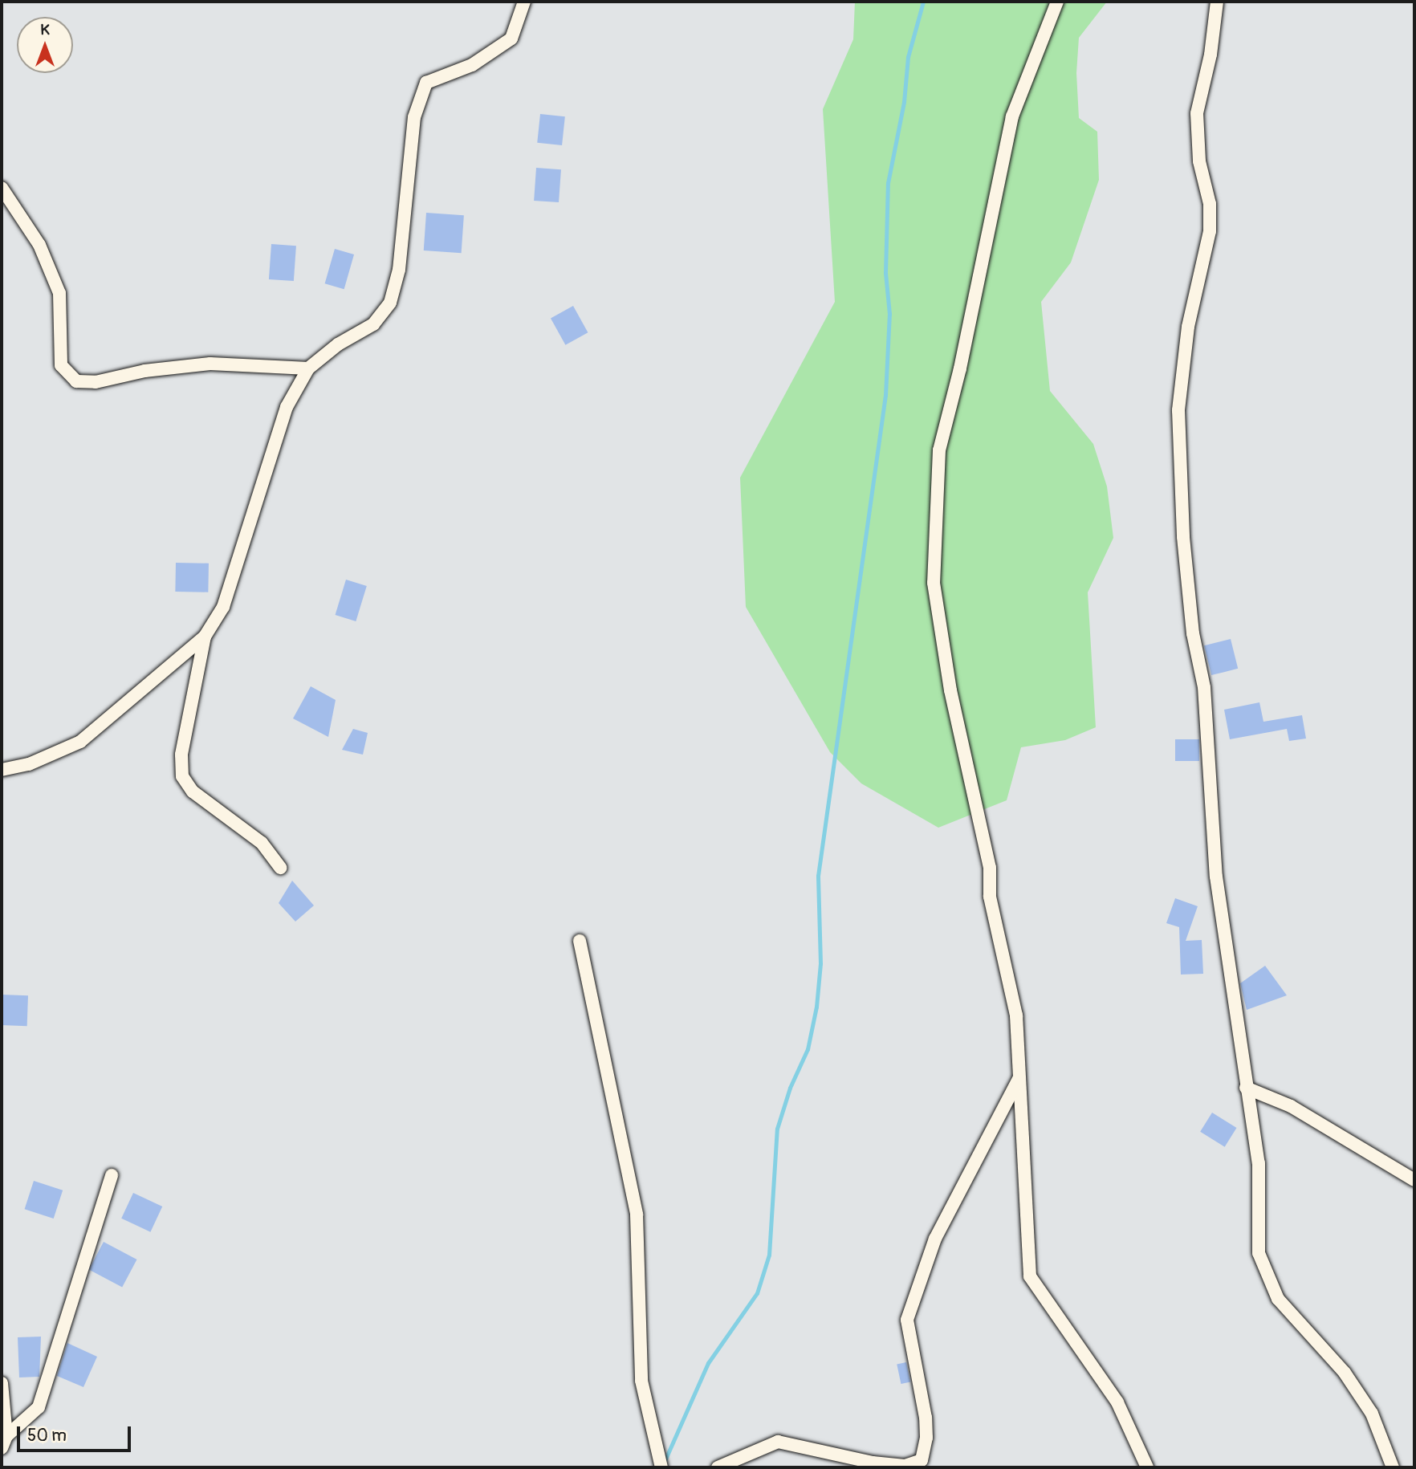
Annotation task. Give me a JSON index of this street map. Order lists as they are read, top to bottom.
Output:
{
  "scale_bar": "50 m",
  "north": "top"
}
